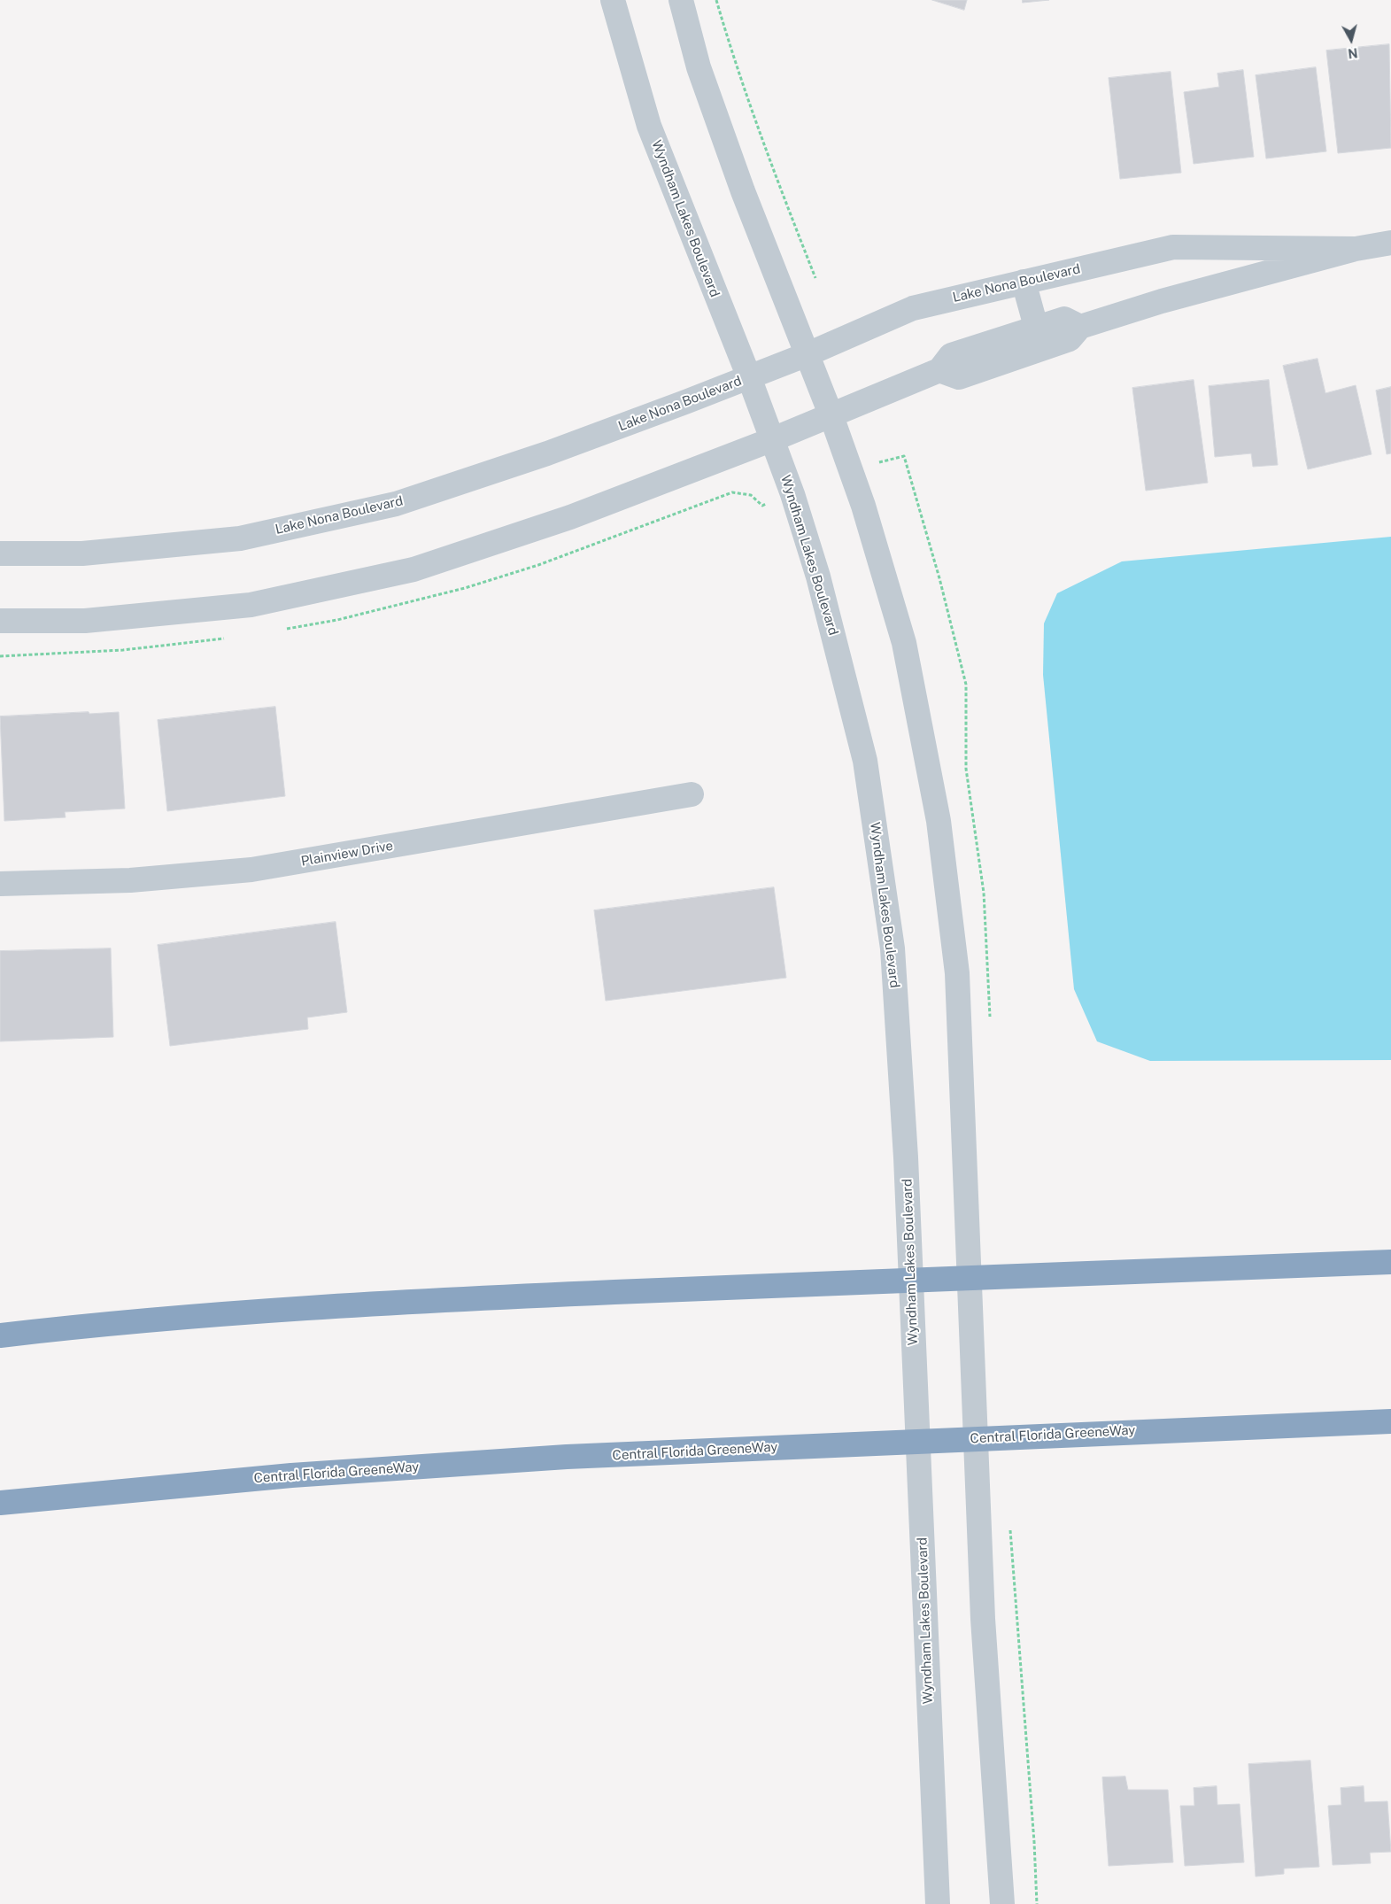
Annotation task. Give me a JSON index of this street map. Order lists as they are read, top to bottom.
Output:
{
  "streets": {
    "highway": ["Central Florida GreeneWay"],
    "street": ["Wyndham Lakes Boulevard", "Lake Nona Boulevard", "Plainview Drive"]
  },
  "crossings": [
    ["Wyndham Lakes Boulevard", "Lake Nona Boulevard"]
  ],
  "north": "bottom"
}
